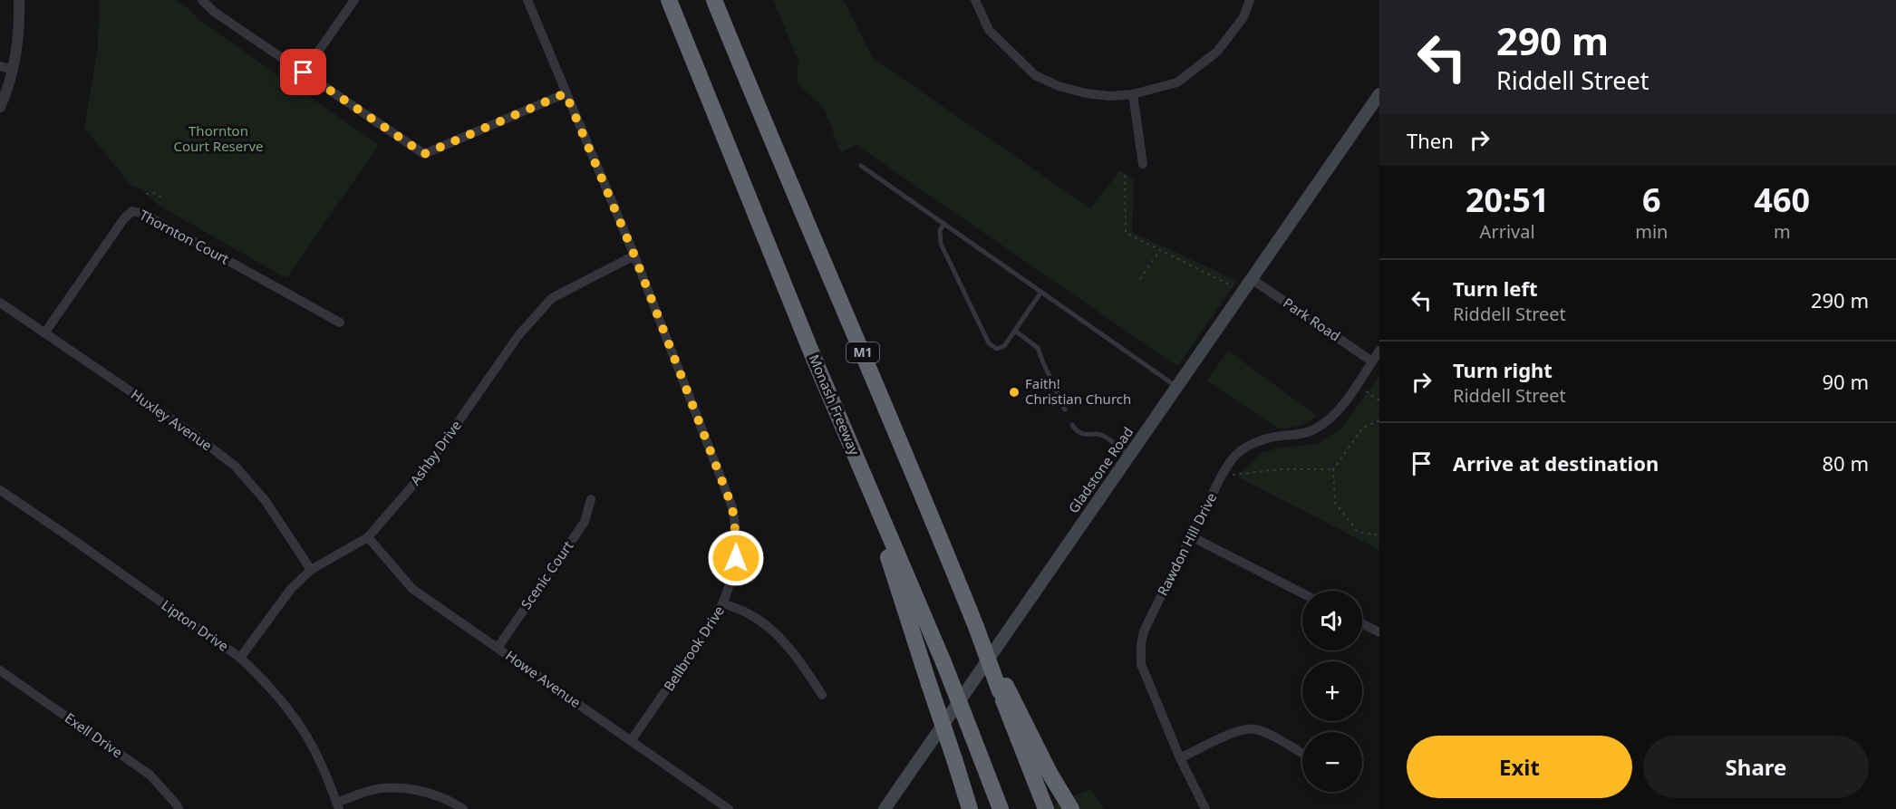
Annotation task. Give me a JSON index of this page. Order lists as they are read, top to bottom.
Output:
{
  "streets": {
    "highway": ["M1", "Monash Freeway"],
    "main road": ["Gladstone Road"],
    "street": [
      "Thornton Court",
      "Park Road",
      "Huxley Avenue",
      "Ashby Drive",
      "Rawdon Hill Drive",
      "Scenic Court",
      "Lipton Drive",
      "Bellbrook Drive",
      "Howe Avenue",
      "Exell Drive"
    ]
  },
  "crossings": [
    ["Thornton Court", "Huxley Avenue"],
    ["Park Road", "Gladstone Road"],
    ["Park Road", "Rawdon Hill Drive"],
    ["Huxley Avenue", "Ashby Drive"],
    ["Ashby Drive", "Lipton Drive"],
    ["Ashby Drive", "Bellbrook Drive"],
    ["Ashby Drive", "Howe Avenue"],
    ["Scenic Court", "Howe Avenue"],
    ["Bellbrook Drive", "Howe Avenue"]
  ],
  "parks": ["Thornton Court Reserve"],
  "places": ["Faith! Christian Church"],
  "page": {
    "turn": ["290 m", "Riddell Street"],
    "then": "Then",
    "eta": [
      "20:51",
      "Arrival",
      "6",
      "min",
      "460",
      "m"
    ],
    "list": [
      {
        "name": "Turn left",
        "note": "Riddell Street",
        "value": "290 m"
      },
      {
        "name": "Turn right",
        "note": "Riddell Street",
        "value": "90 m"
      },
      {
        "name": "Arrive at destination",
        "value": "80 m"
      }
    ],
    "map_buttons": ["+", "−"],
    "buttons": ["Exit", "Share"]
  }
}
